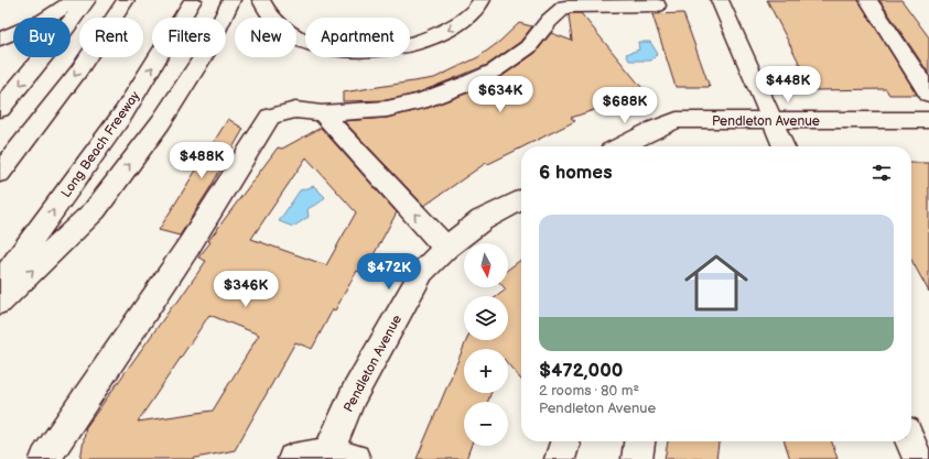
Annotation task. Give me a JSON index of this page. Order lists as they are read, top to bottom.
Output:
{
  "streets": {
    "main road": ["Pendleton Avenue", "Long Beach Freeway"]
  },
  "north": "bottom",
  "page": {
    "chip": [
      "Buy",
      "Rent",
      "Filters",
      "New",
      "Apartment"
    ],
    "price": [
      "$448K",
      "$634K",
      "$688K",
      "$488K",
      "$472K",
      "$346K"
    ],
    "heading": "6 homes",
    "list": [
      {
        "name": "$472,000",
        "note": "2 rooms · 80 m² · Pendleton Avenue"
      }
    ],
    "map_buttons": ["+", "−"]
  }
}
